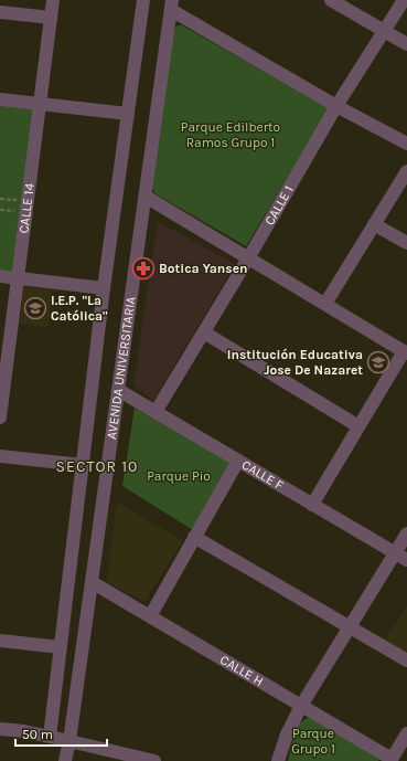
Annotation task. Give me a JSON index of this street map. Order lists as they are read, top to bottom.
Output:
{
  "streets": {
    "street": [
      "CALLE 1",
      "CALLE 14",
      "AVENIDA UNIVERSITARIA",
      "CALLE F",
      "CALLE H"
    ]
  },
  "crossings": [
    ["CALLE 1", "CALLE F"],
    ["AVENIDA UNIVERSITARIA", "CALLE F"],
    ["AVENIDA UNIVERSITARIA", "CALLE H"]
  ],
  "districts": ["SECTOR 10"],
  "parks": ["Parque Edilberto Ramos Grupo 1", "Parque Pio", "Parque Grupo 1"],
  "places": {
    "pharmacy": ["Botica Yansen"],
    "school or university": ["I.E.P. \"La Católica\"", "Institución Educativa Jose De Nazaret"]
  },
  "scale_bar": "50 m"
}
